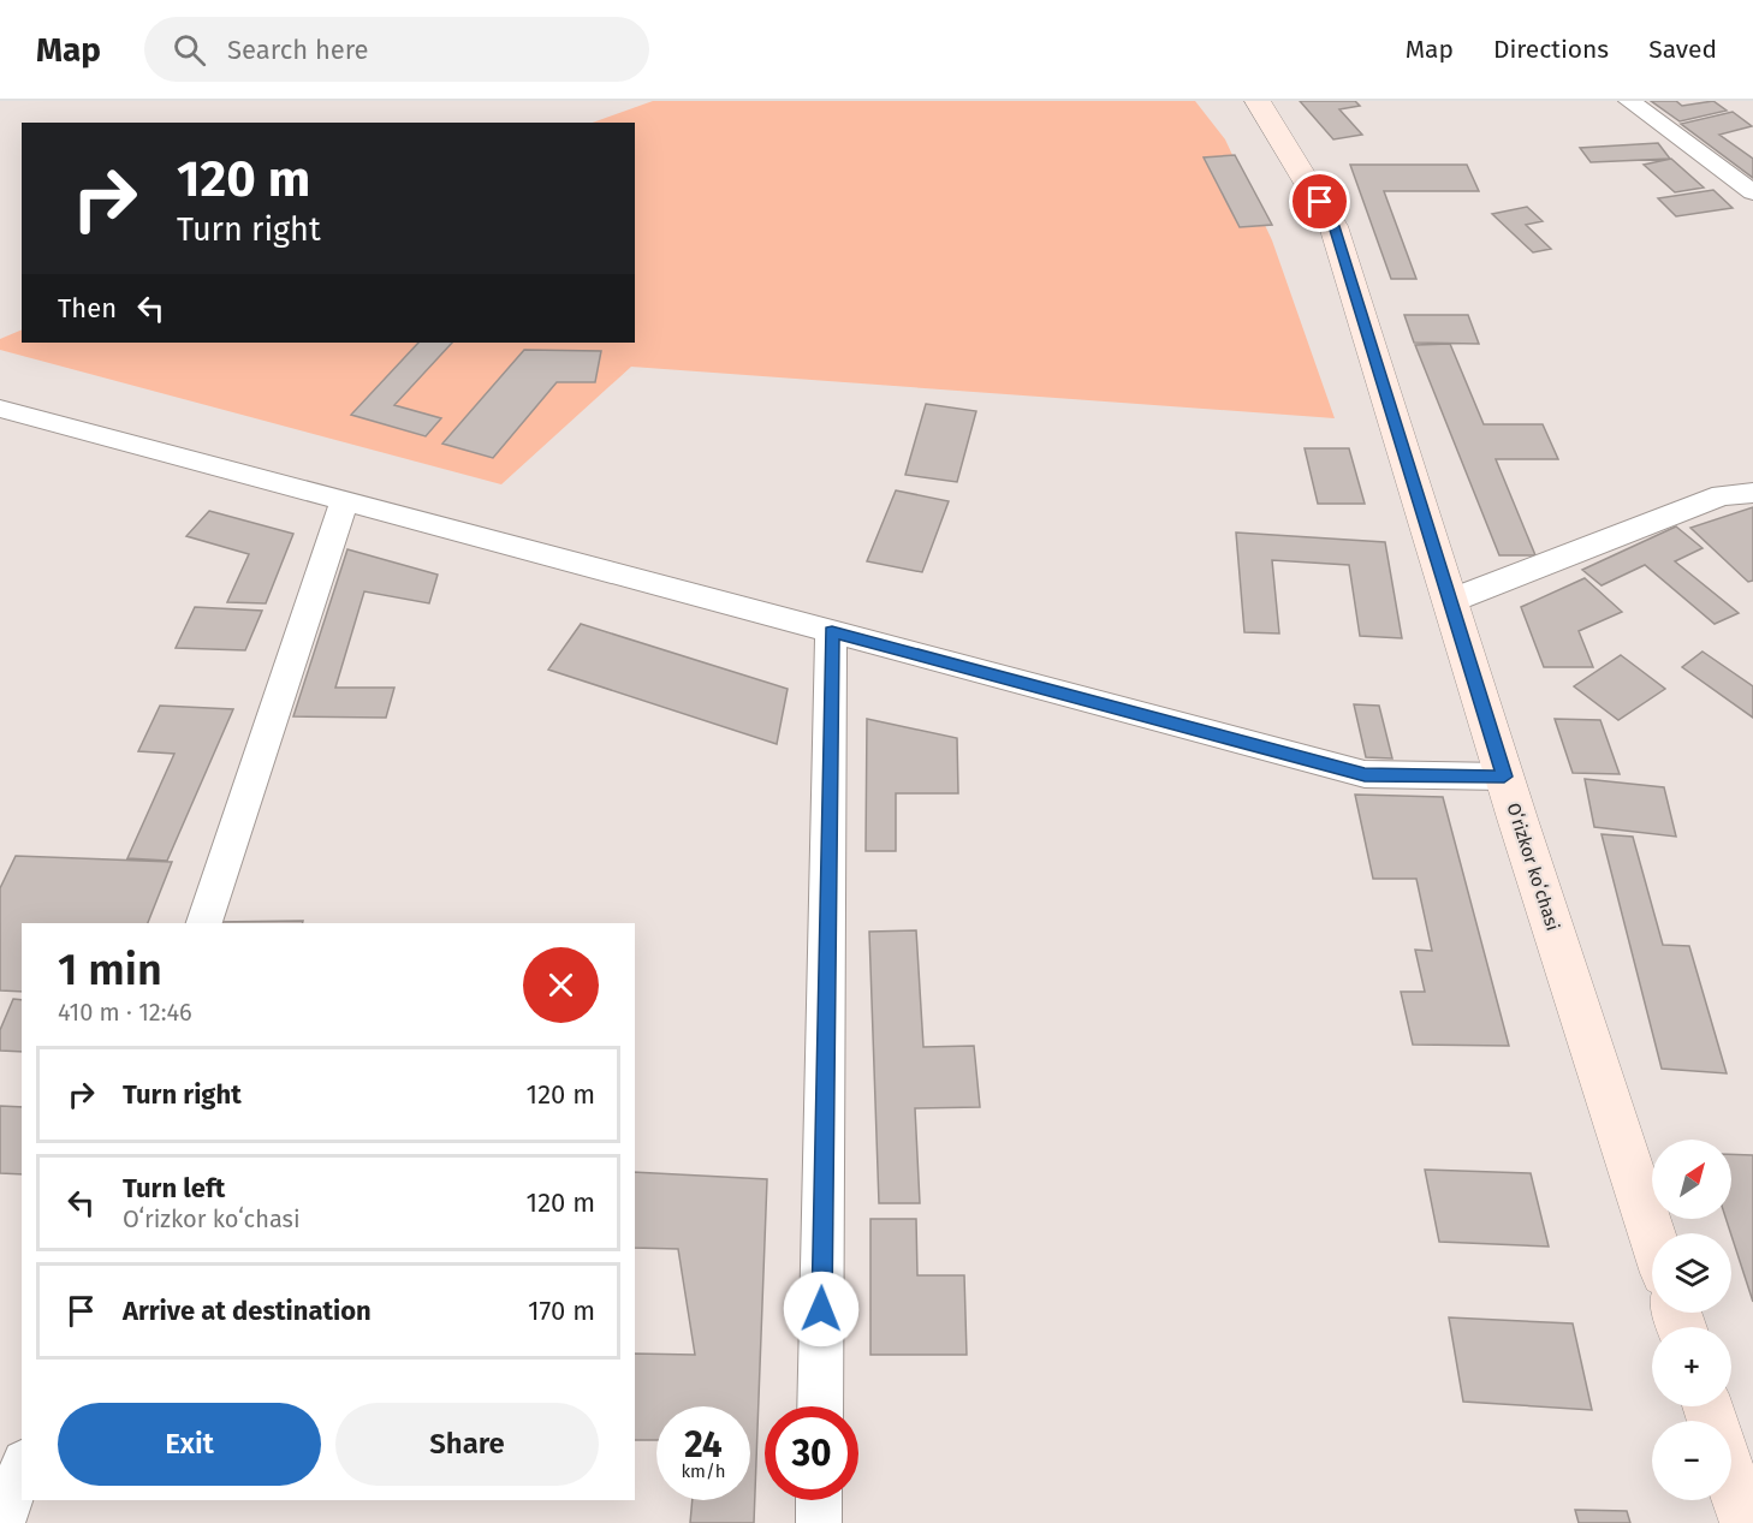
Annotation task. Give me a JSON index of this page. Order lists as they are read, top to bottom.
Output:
{
  "streets": {
    "main road": ["Oʻrizkor koʻchasi"]
  },
  "north": "top right",
  "page": {
    "header": "Map",
    "search": "Search here",
    "nav": ["Map", "Directions", "Saved"],
    "turn": ["120 m", "Turn right"],
    "then": "Then",
    "heading": ["1 min", "410 m · 12:46"],
    "list": [
      {
        "name": "Turn right",
        "value": "120 m"
      },
      {
        "name": "Turn left",
        "note": "Oʻrizkor koʻchasi",
        "value": "120 m"
      },
      {
        "name": "Arrive at destination",
        "value": "170 m"
      }
    ],
    "map_buttons": ["+", "−"],
    "buttons": ["Exit", "Share"],
    "speed": "24 km/h",
    "limit": "30"
  }
}
